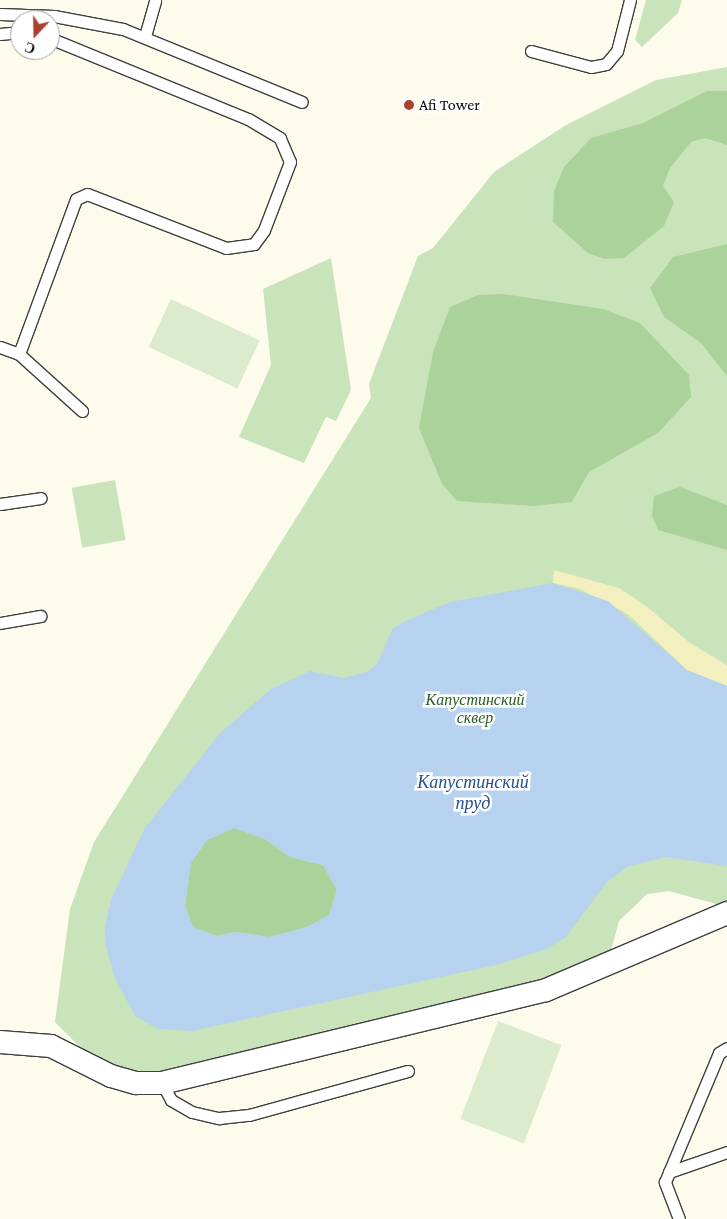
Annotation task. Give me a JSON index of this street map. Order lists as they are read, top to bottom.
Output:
{
  "water": ["Капустинский пруд"],
  "parks": ["Капустинский сквер"],
  "places": ["Afi Tower"],
  "north": "bottom"
}
